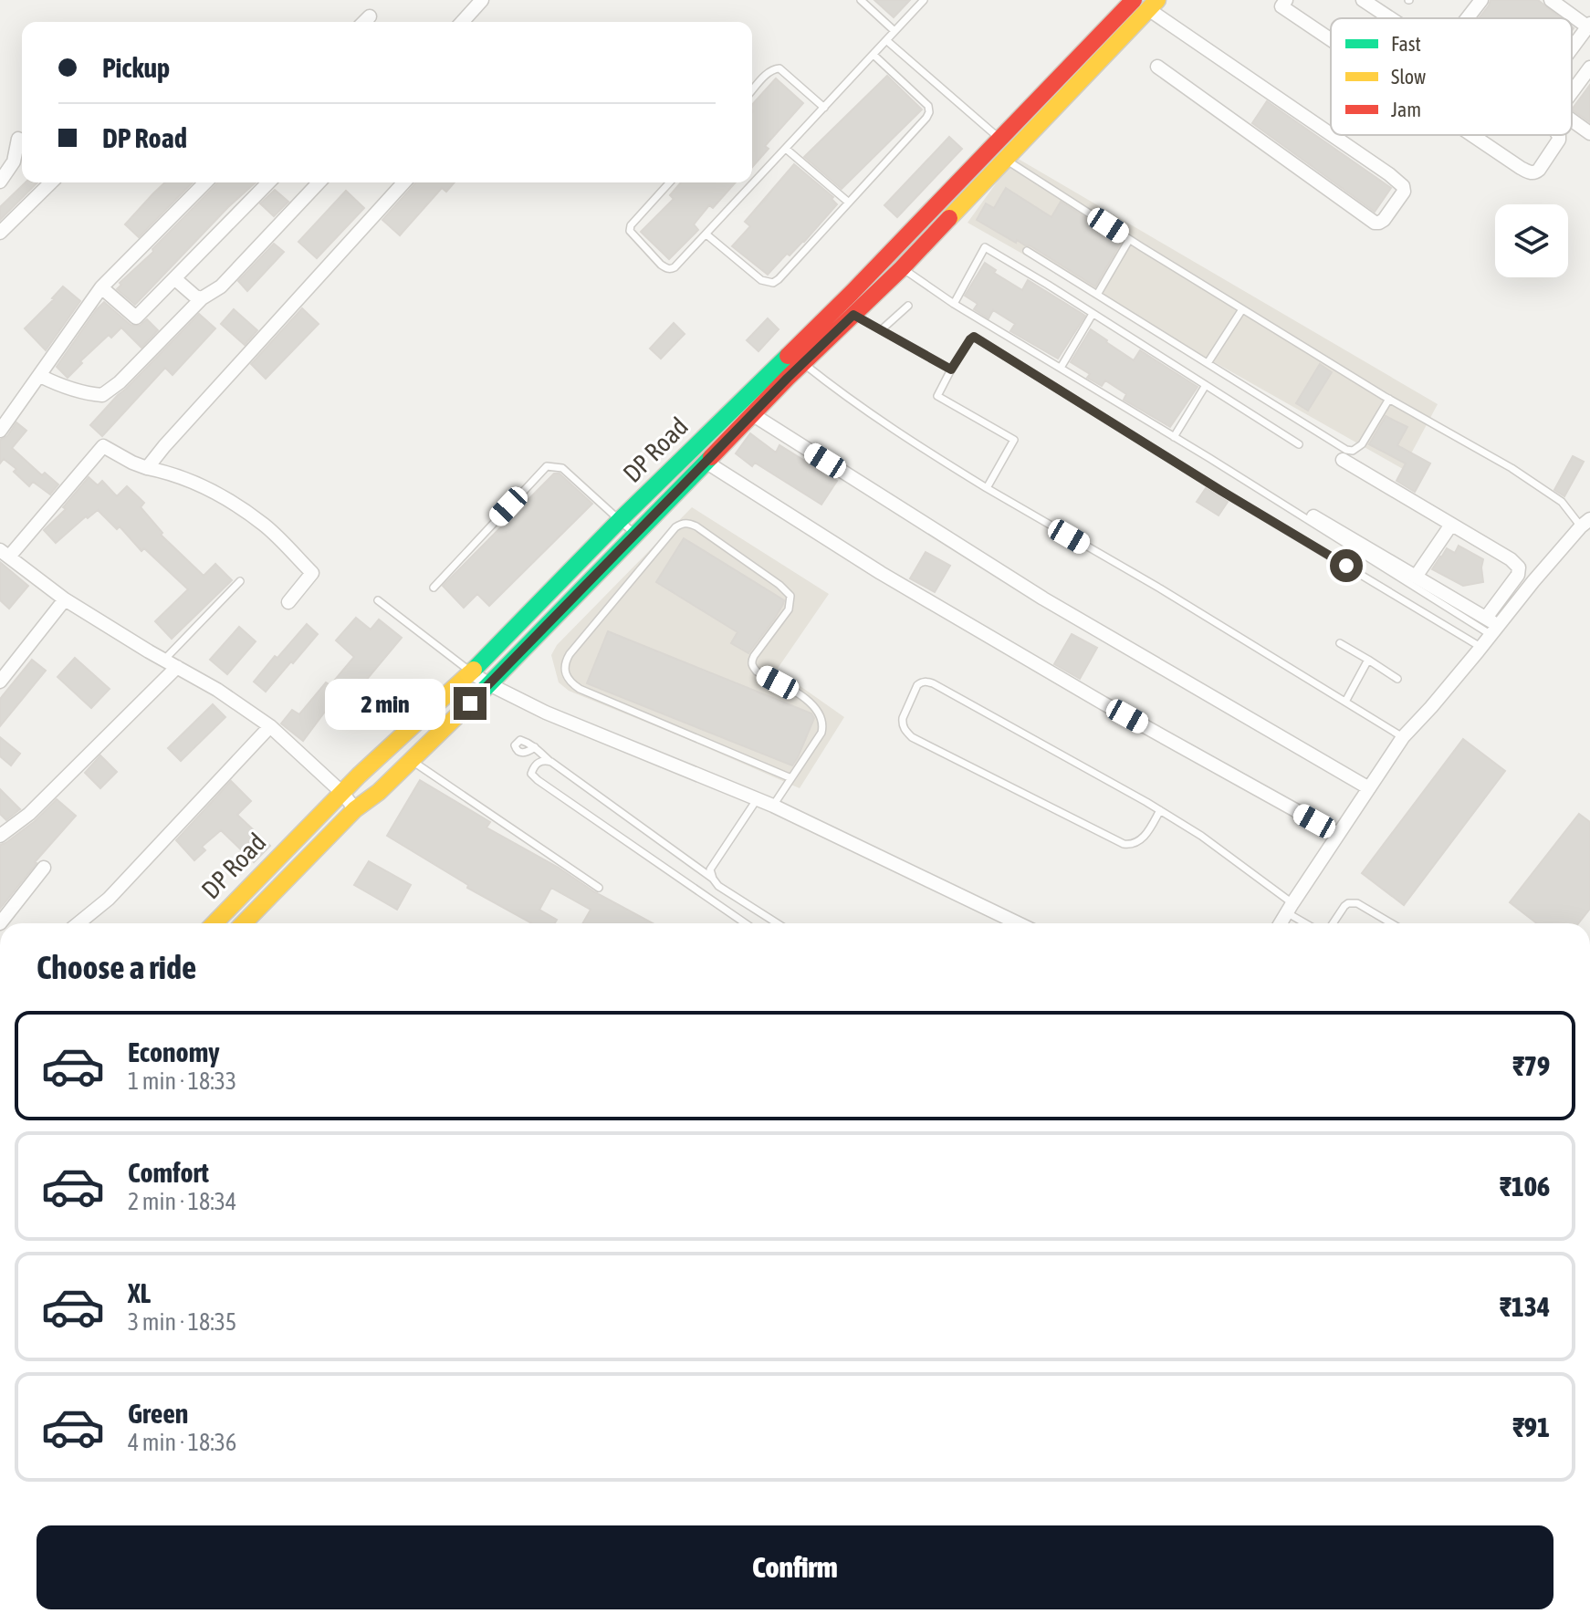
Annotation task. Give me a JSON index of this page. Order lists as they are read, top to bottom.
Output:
{
  "streets": {
    "street": ["DP Road"]
  },
  "legend": ["Fast", "Slow", "Jam"],
  "page": {
    "banner": ["Pickup", "DP Road"],
    "bubble": "2 min",
    "heading": "Choose a ride",
    "list": [
      {
        "name": "Economy",
        "note": "1 min · 18:33",
        "value": "₹79"
      },
      {
        "name": "Comfort",
        "note": "2 min · 18:34",
        "value": "₹106"
      },
      {
        "name": "XL",
        "note": "3 min · 18:35",
        "value": "₹134"
      },
      {
        "name": "Green",
        "note": "4 min · 18:36",
        "value": "₹91"
      }
    ],
    "buttons": "Confirm"
  }
}
